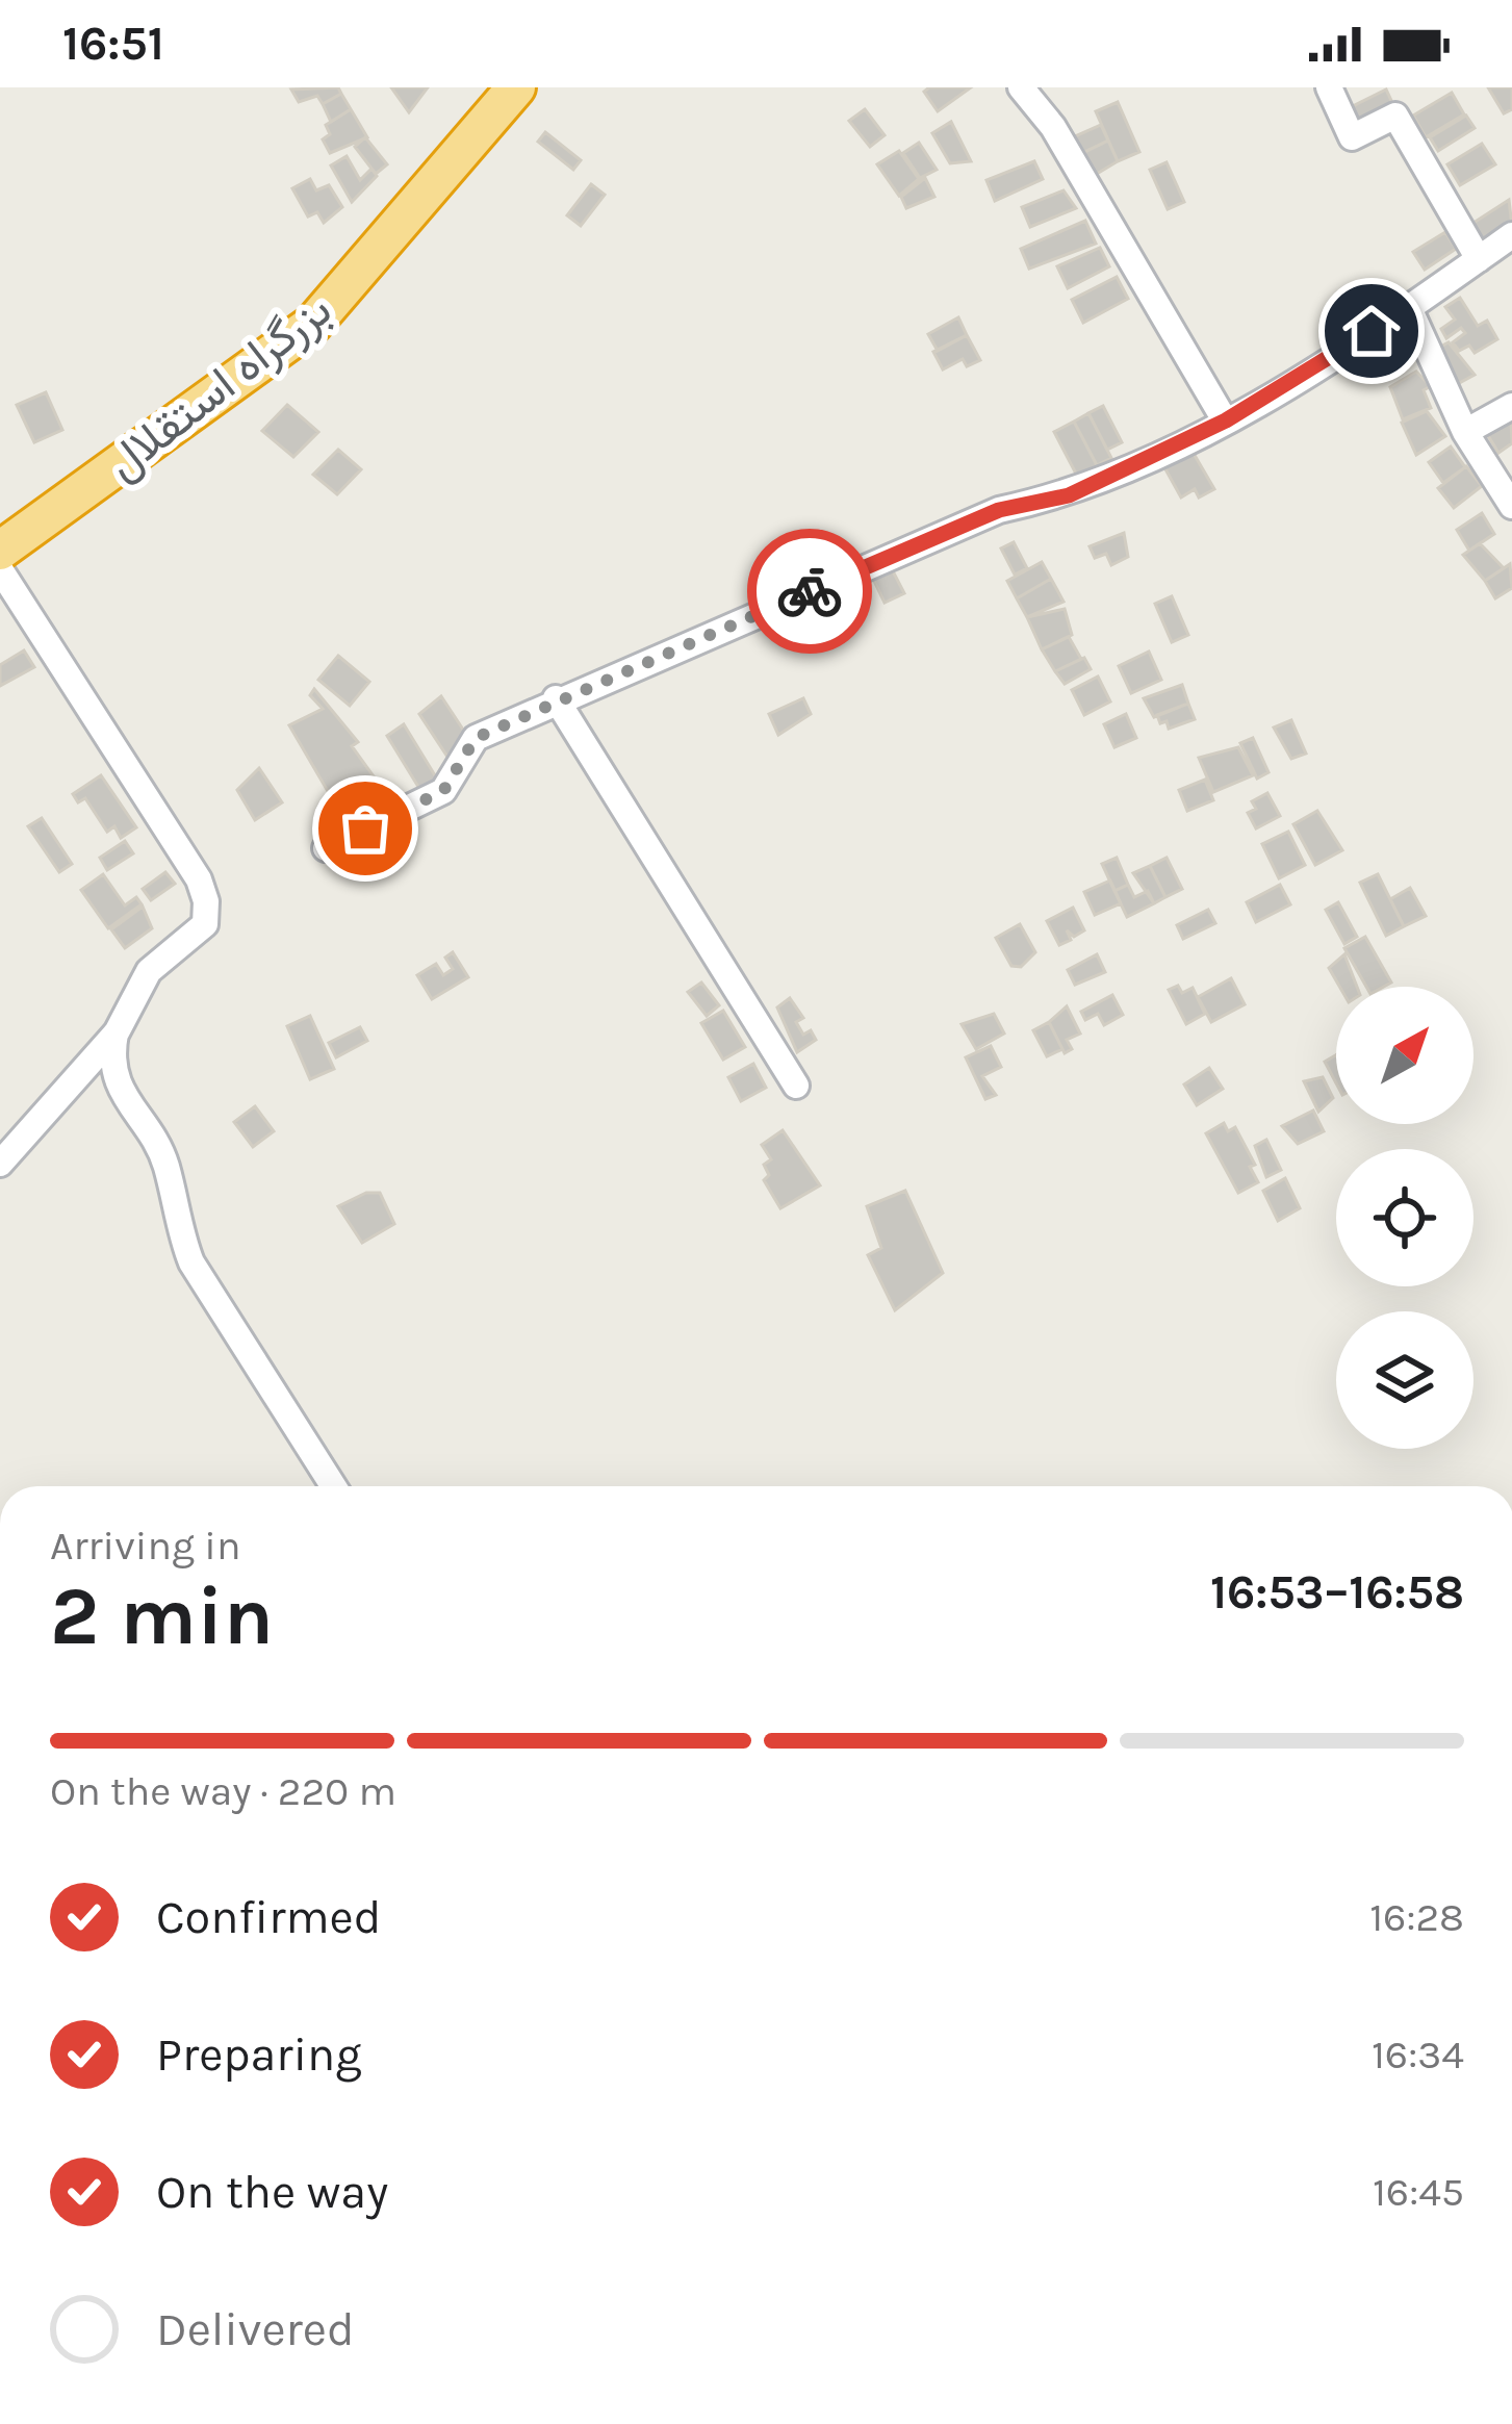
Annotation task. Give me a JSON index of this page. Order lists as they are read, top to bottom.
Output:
{
  "streets": {
    "highway": ["بزرگراه استقلال"]
  },
  "north": "top right",
  "page": {
    "status": "16:51",
    "heading": ["2 min", "Arriving in", "16:53–16:58"],
    "bar": "On the way · 220 m",
    "list": [
      ["Confirmed", "16:28"],
      ["Preparing", "16:34"],
      ["On the way", "16:45"],
      "Delivered"
    ]
  }
}
